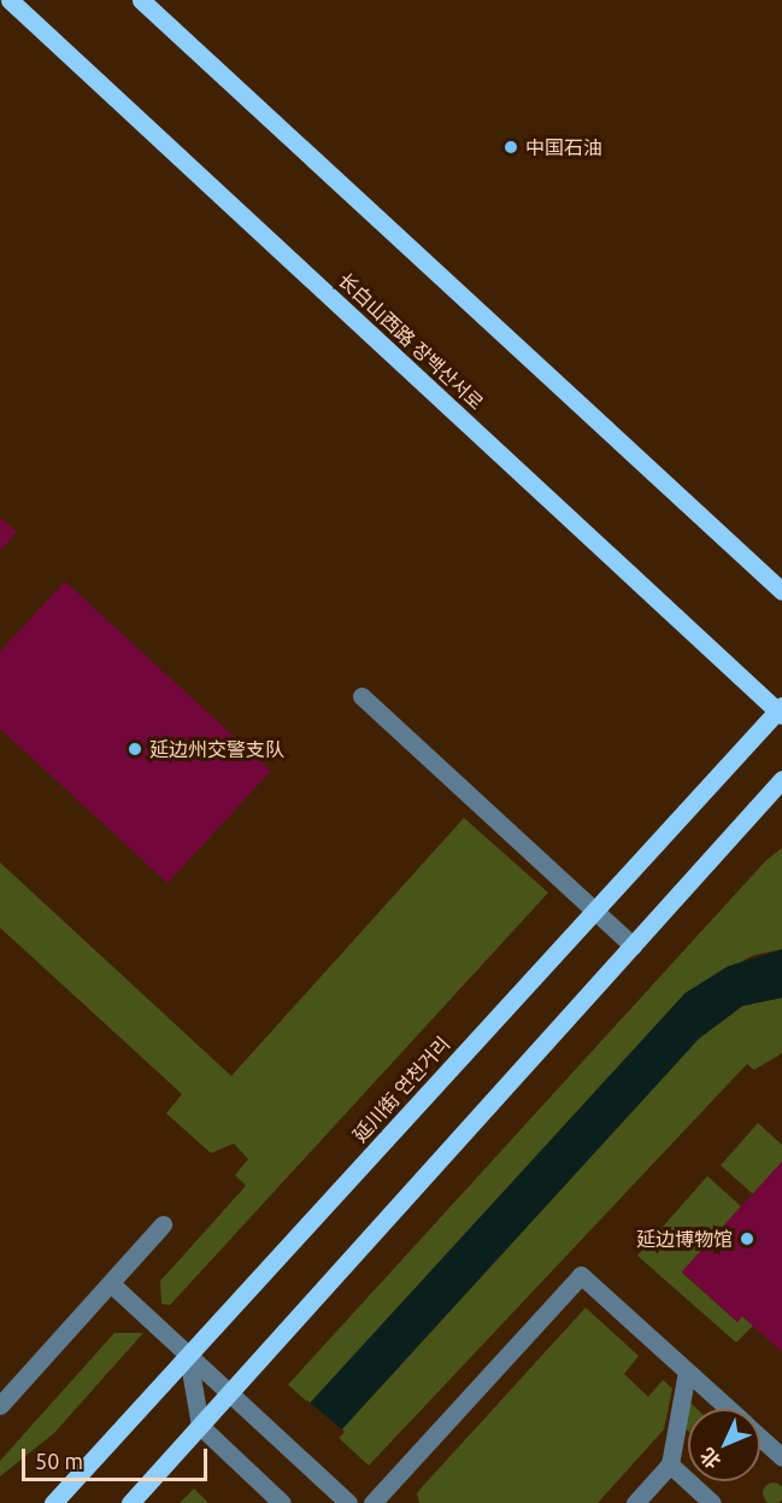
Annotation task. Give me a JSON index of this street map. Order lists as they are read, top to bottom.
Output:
{
  "streets": {
    "main road": ["长白山西路 장백산서로", "延川街 연천거리"]
  },
  "crossings": [
    ["长白山西路 장백산서로", "延川街 연천거리"]
  ],
  "places": ["中国石油", "延边州交警支队", "延边博物馆"],
  "scale_bar": "50 m",
  "north": "bottom left"
}
